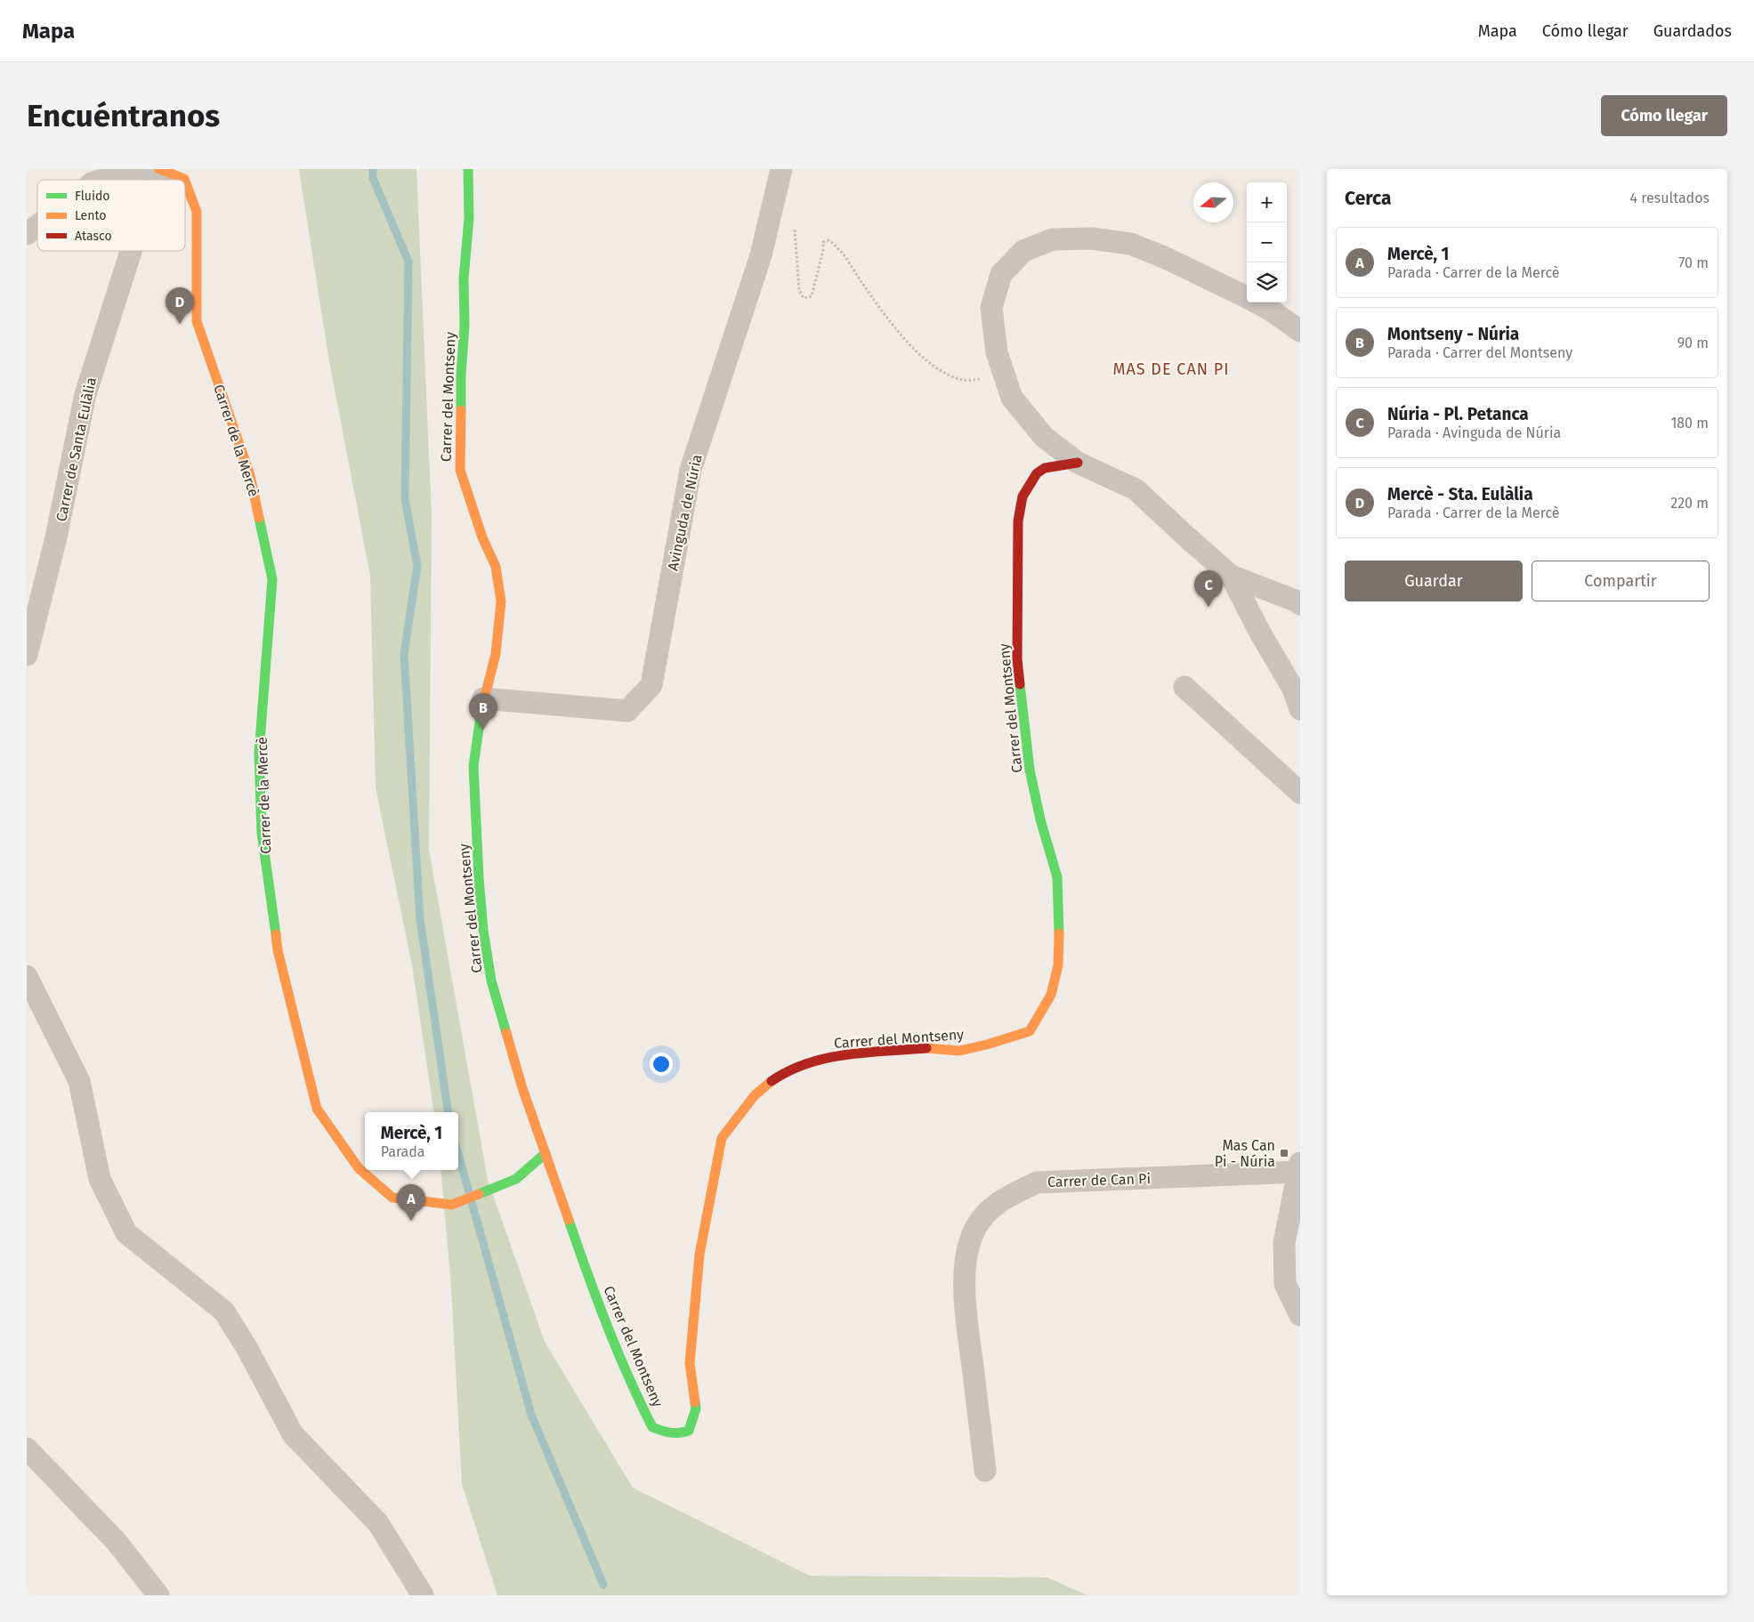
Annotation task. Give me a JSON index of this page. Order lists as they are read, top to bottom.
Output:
{
  "streets": {
    "street": [
      "Carrer del Montseny",
      "Carrer de la Mercè",
      "Carrer de Santa Eulàlia",
      "Avinguda de Núria",
      "Carrer de Can Pi"
    ]
  },
  "crossings": [
    ["Carrer del Montseny", "Carrer de la Mercè"],
    ["Carrer del Montseny", "Avinguda de Núria"]
  ],
  "districts": ["MAS DE CAN PI"],
  "places": {
    "transit": ["Mas Can Pi - Núria"]
  },
  "legend": ["Fluido", "Lento", "Atasco"],
  "north": "left",
  "page": {
    "header": "Mapa",
    "nav": ["Mapa", "Cómo llegar", "Guardados"],
    "buttons": [
      "Cómo llegar",
      ["Guardar", "Compartir"]
    ],
    "title": "Encuéntranos",
    "heading": ["Cerca", "4 resultados"],
    "map_buttons": ["+", "−"],
    "list": [
      {
        "mark": "A",
        "name": "Mercè, 1",
        "note": "Parada · Carrer de la Mercè",
        "value": "70 m"
      },
      {
        "mark": "B",
        "name": "Montseny - Núria",
        "note": "Parada · Carrer del Montseny",
        "value": "90 m"
      },
      {
        "mark": "C",
        "name": "Núria - Pl. Petanca",
        "note": "Parada · Avinguda de Núria",
        "value": "180 m"
      },
      {
        "mark": "D",
        "name": "Mercè - Sta. Eulàlia",
        "note": "Parada · Carrer de la Mercè",
        "value": "220 m"
      }
    ],
    "pins": [
      "D",
      "C",
      "B",
      "A"
    ],
    "popup": ["Mercè, 1", "Parada"]
  }
}
